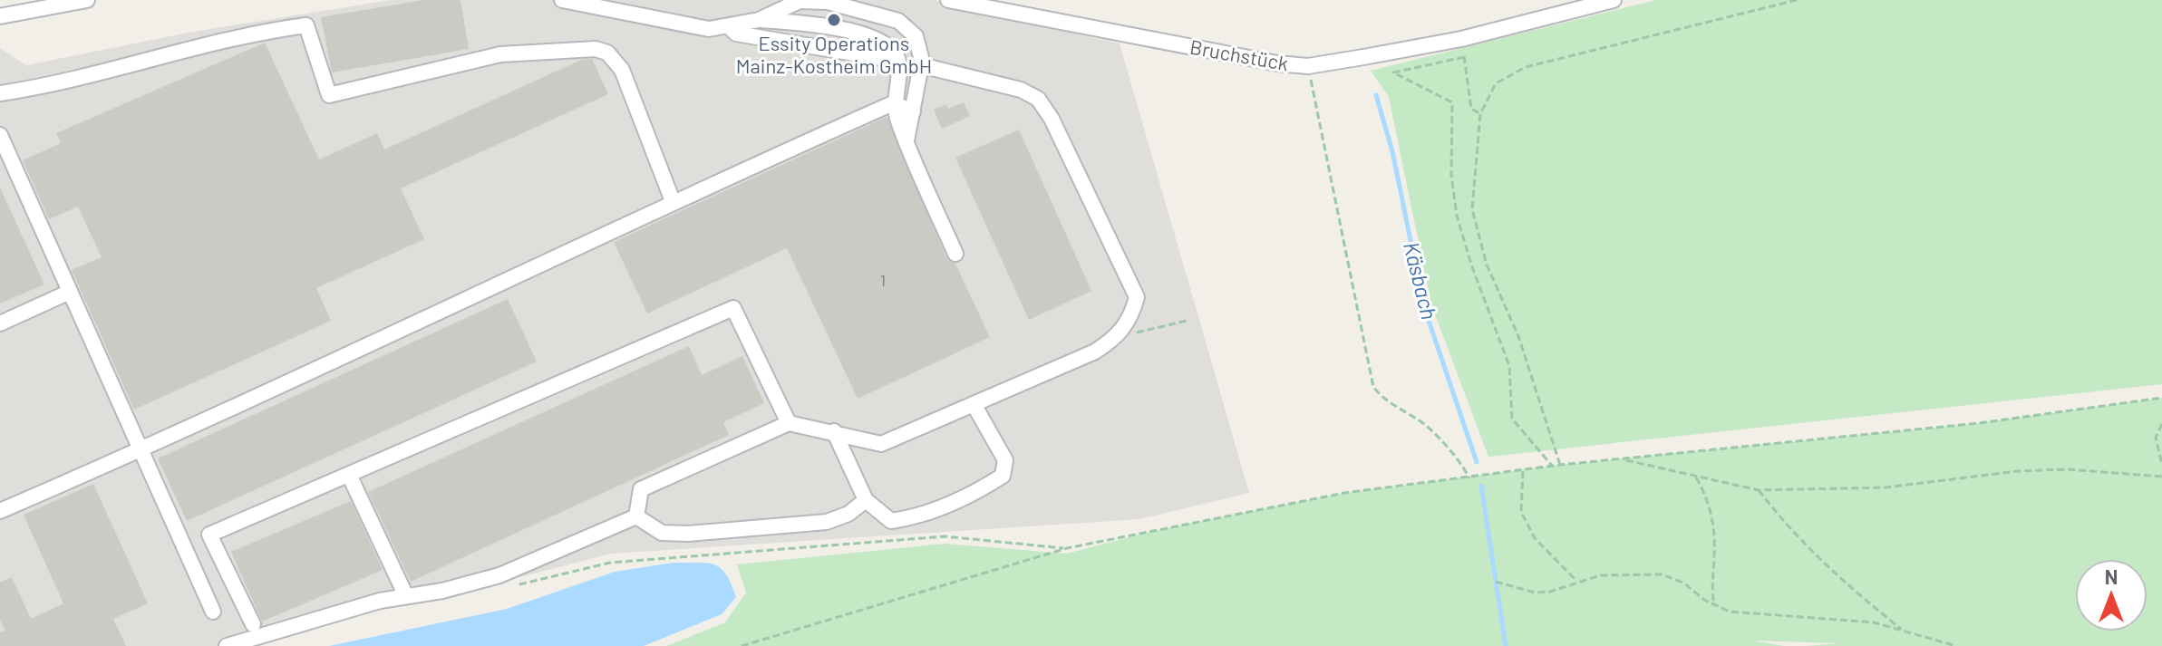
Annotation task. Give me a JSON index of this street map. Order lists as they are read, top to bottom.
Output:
{
  "streets": {
    "street": ["Bruchstück"]
  },
  "water": ["Käsbach"],
  "places": ["Essity Operations Mainz-Kostheim GmbH"],
  "house_numbers": ["1"],
  "north": "top"
}
